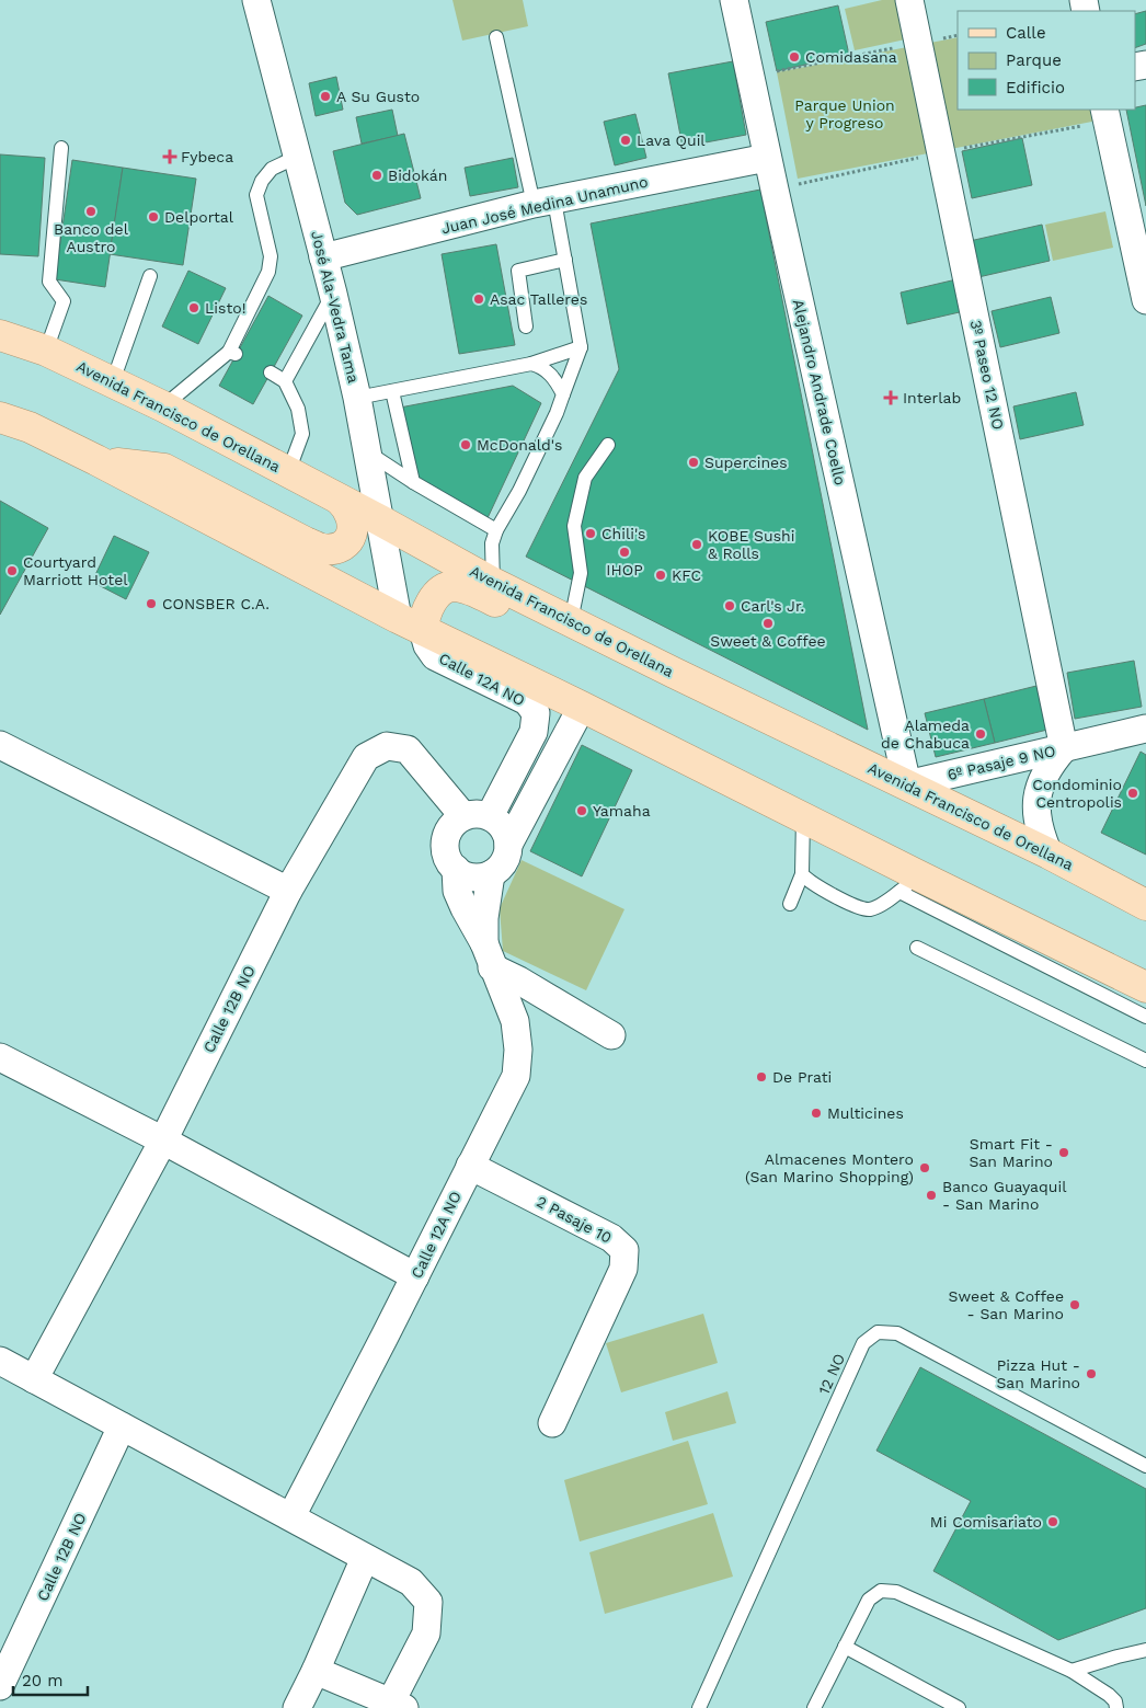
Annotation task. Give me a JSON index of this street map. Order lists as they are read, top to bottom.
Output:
{
  "streets": {
    "main road": ["Avenida Francisco de Orellana"],
    "street": [
      "Juan José Medina Unamuno",
      "José Ala-Vedra Tama",
      "3º Paseo 12 NO",
      "Alejandro Andrade Coello",
      "Calle 12A NO",
      "6º Pasaje 9 NO",
      "Calle 12B NO",
      "2 Pasaje 10"
    ],
    "lane": ["12 NO"]
  },
  "crossings": [
    ["Juan José Medina Unamuno", "José Ala-Vedra Tama"],
    ["Juan José Medina Unamuno", "Alejandro Andrade Coello"],
    ["José Ala-Vedra Tama", "Avenida Francisco de Orellana"],
    ["José Ala-Vedra Tama", "Calle 12A NO"],
    ["3º Paseo 12 NO", "6º Pasaje 9 NO"],
    ["Alejandro Andrade Coello", "Avenida Francisco de Orellana"],
    ["Alejandro Andrade Coello", "6º Pasaje 9 NO"],
    ["Avenida Francisco de Orellana", "6º Pasaje 9 NO"],
    ["Calle 12A NO", "Calle 12B NO"],
    ["Calle 12A NO", "2 Pasaje 10"]
  ],
  "parks": ["Parque Union y Progreso"],
  "places": {
    "other": [
      "Comidasana",
      "A Su Gusto",
      "Lava Quil",
      "Bidokán",
      "Banco del Austro",
      "Delportal",
      "Asac Talleres",
      "Listo!",
      "McDonald's",
      "Supercines",
      "Chili's",
      "KOBE Sushi & Rolls",
      "IHOP",
      "Courtyard Marriott Hotel",
      "KFC",
      "CONSBER C.A.",
      "Carl's Jr.",
      "Sweet & Coffee",
      "Alameda de Chabuca",
      "Condominio Centropolis",
      "Yamaha",
      "De Prati",
      "Multicines",
      "Smart Fit - San Marino",
      "Almacenes Montero (San Marino Shopping)",
      "Banco Guayaquil - San Marino",
      "Sweet & Coffee - San Marino",
      "Pizza Hut - San Marino",
      "Mi Comisariato"
    ],
    "health": ["Fybeca", "Interlab"]
  },
  "legend": ["Calle", "Parque", "Edificio"],
  "scale_bar": "20 m"
}
